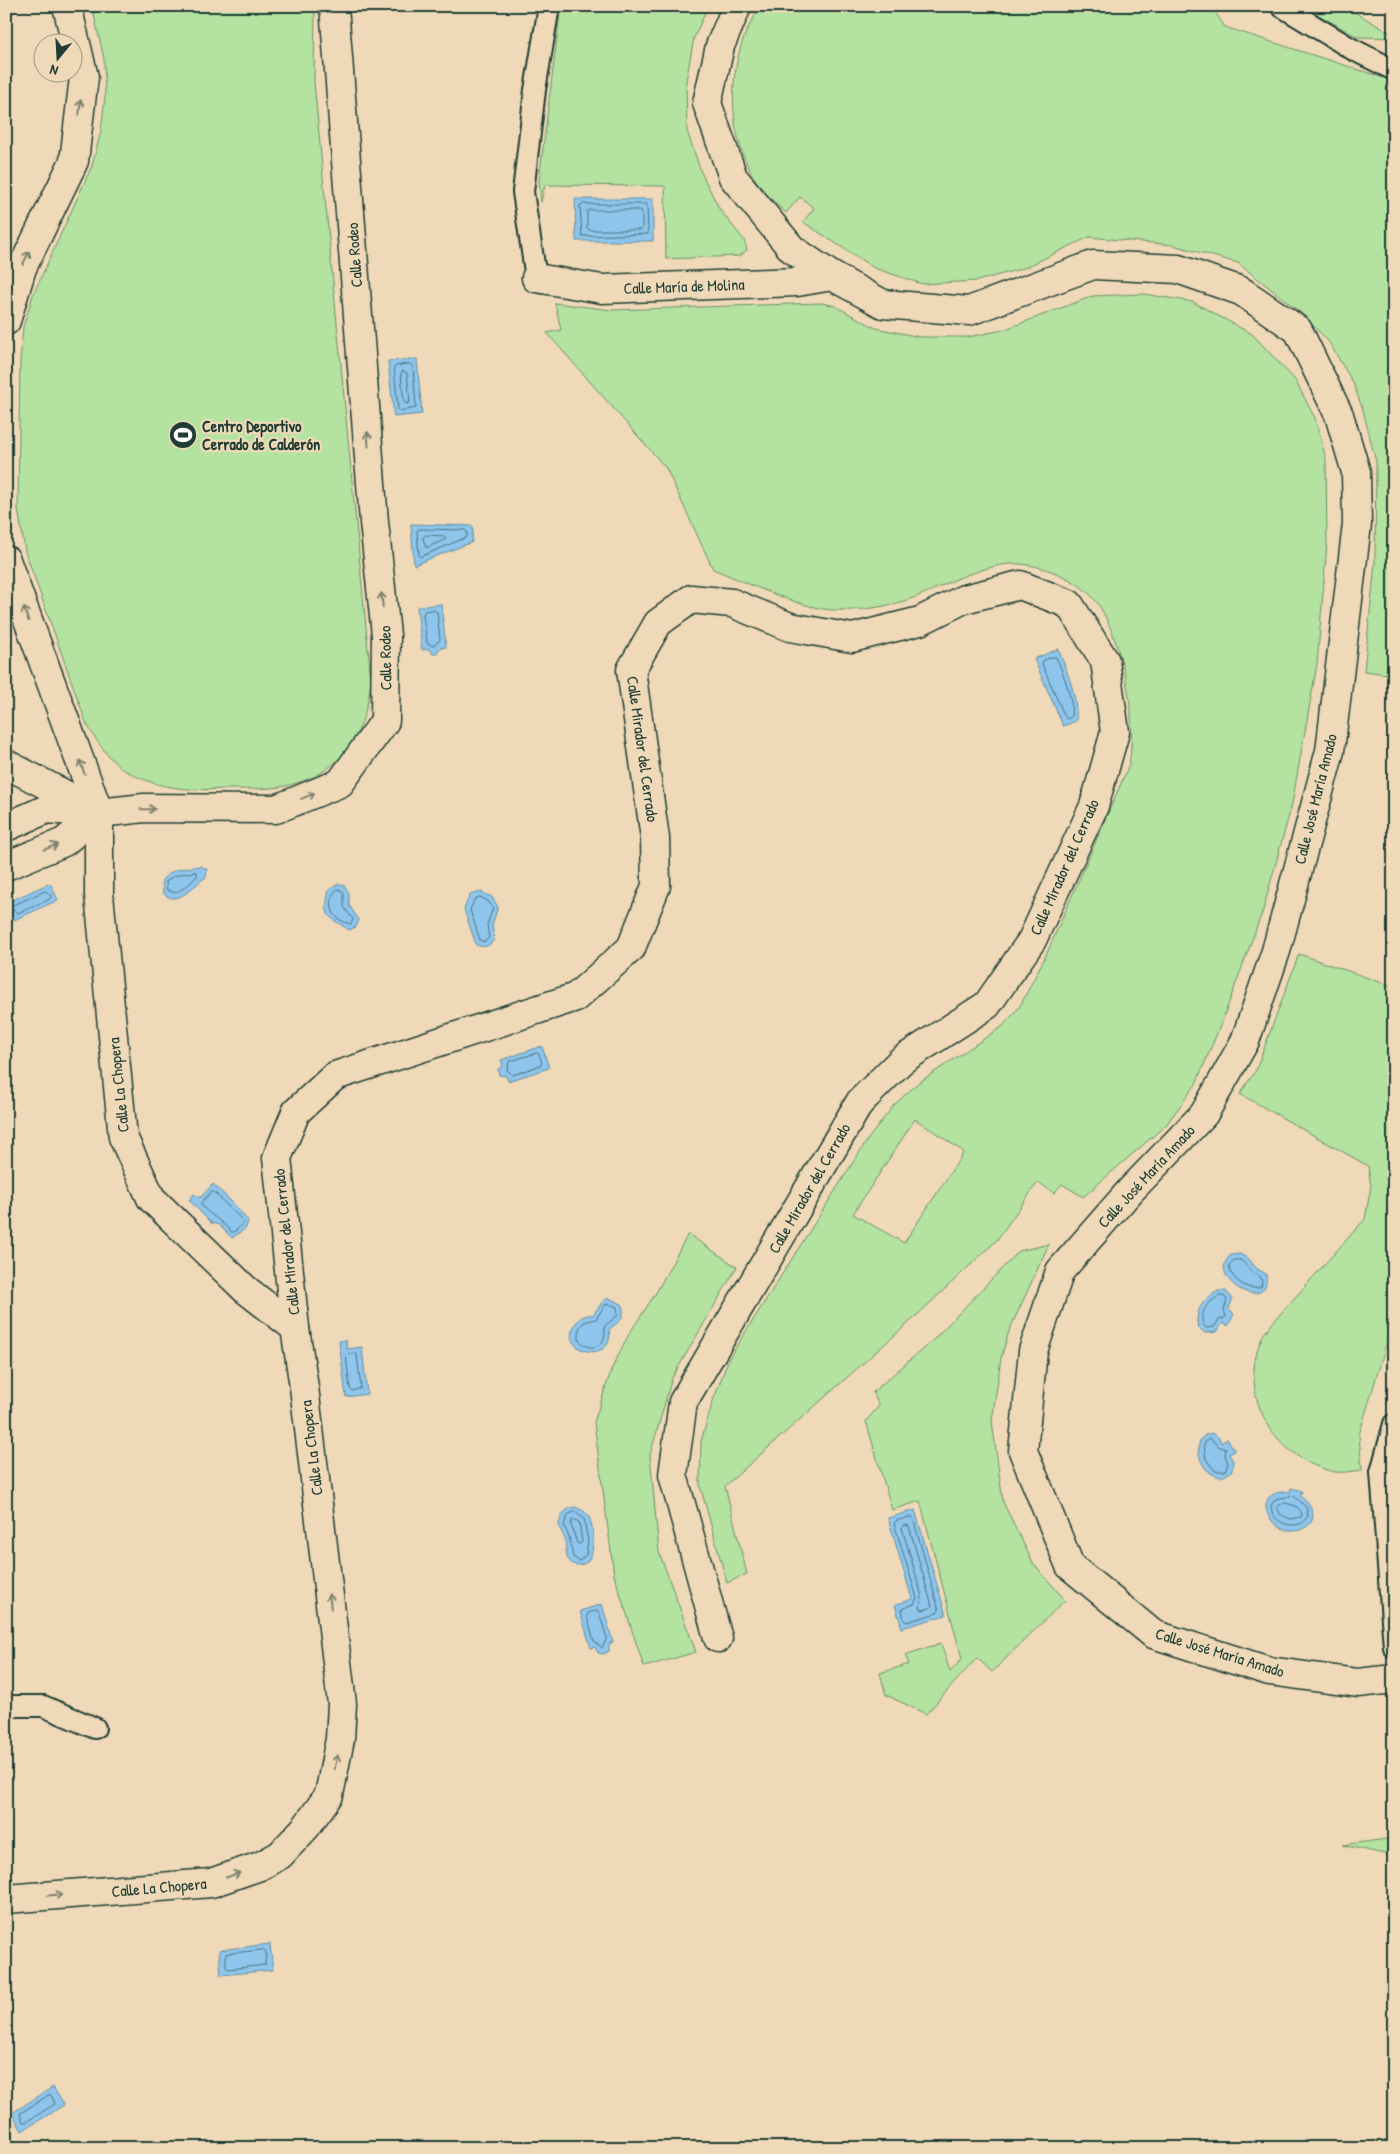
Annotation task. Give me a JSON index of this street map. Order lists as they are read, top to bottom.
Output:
{
  "streets": {
    "street": [
      "Calle Rodeo",
      "Calle María de Molina",
      "Calle Mirador del Cerrado",
      "Calle José María Amado",
      "Calle La Chopera"
    ]
  },
  "crossings": [
    ["Calle Rodeo", "Calle La Chopera"],
    ["Calle María de Molina", "Calle José María Amado"],
    ["Calle Mirador del Cerrado", "Calle La Chopera"]
  ],
  "one_way": ["Calle Rodeo"],
  "places": {
    "sports": ["Centro Deportivo Cerrado de Calderón"]
  },
  "north": "bottom"
}
